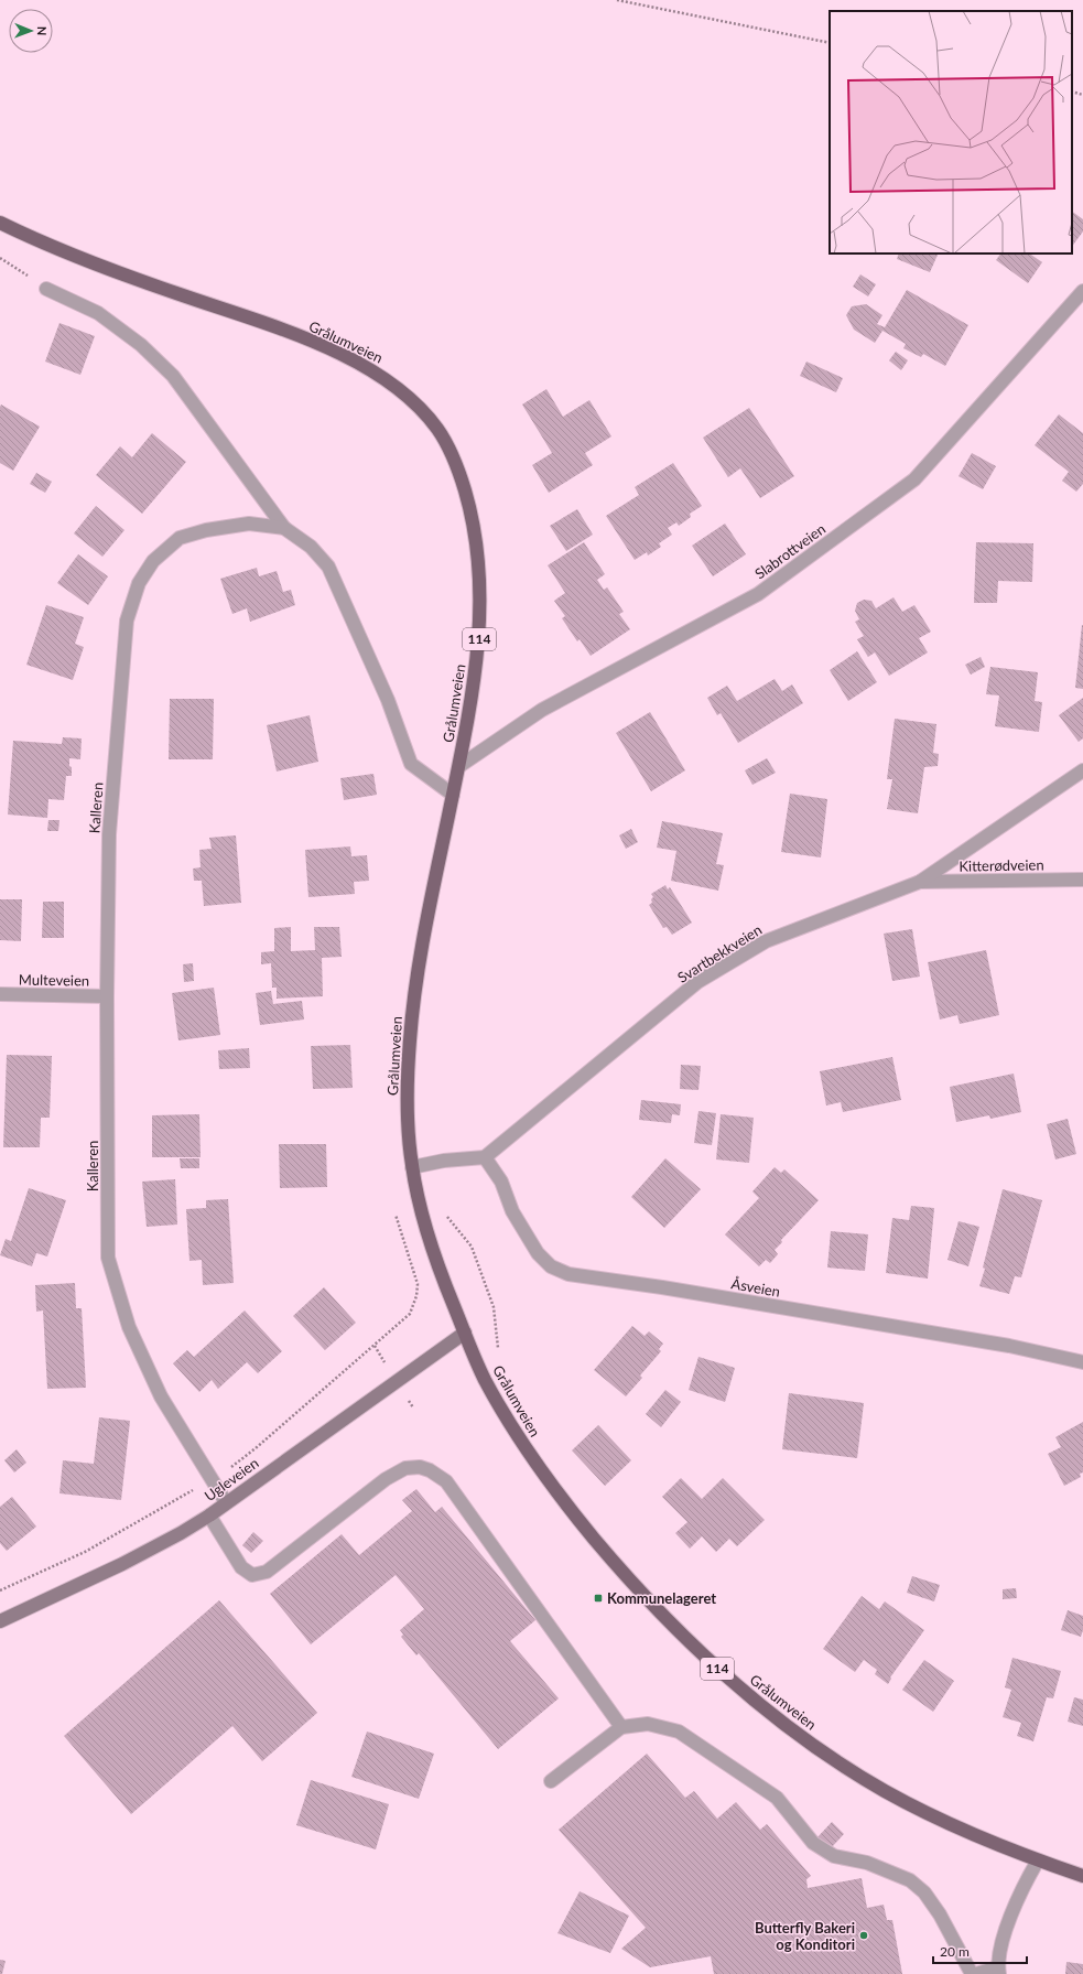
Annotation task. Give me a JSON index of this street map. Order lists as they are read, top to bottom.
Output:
{
  "streets": {
    "main road": ["Grålumveien", "114"],
    "street": [
      "Slabrottveien",
      "Kalleren",
      "Kitterødveien",
      "Svartbekkveien",
      "Multeveien",
      "Åsveien",
      "Ugleveien"
    ]
  },
  "crossings": [
    ["Grålumveien", "Slabrottveien"],
    ["Grålumveien", "Kalleren"],
    ["Grålumveien", "Ugleveien"],
    ["Kalleren", "Multeveien"],
    ["Kalleren", "Ugleveien"],
    ["Kitterødveien", "Svartbekkveien"],
    ["Svartbekkveien", "Åsveien"]
  ],
  "places": {
    "transit": ["Kommunelageret"],
    "other": ["Butterfly Bakeri og Konditori"]
  },
  "scale_bar": "20 m",
  "north": "right"
}
